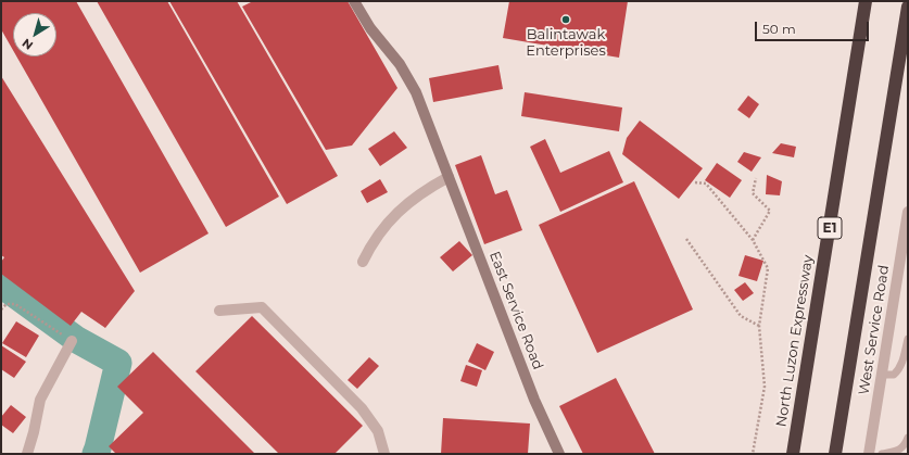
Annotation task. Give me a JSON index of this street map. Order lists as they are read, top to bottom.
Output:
{
  "streets": {
    "highway": ["E1", "North Luzon Expressway"],
    "main road": ["East Service Road"],
    "street": ["West Service Road"]
  },
  "places": ["Balintawak Enterprises"],
  "scale_bar": "50 m",
  "north": "bottom left"
}
